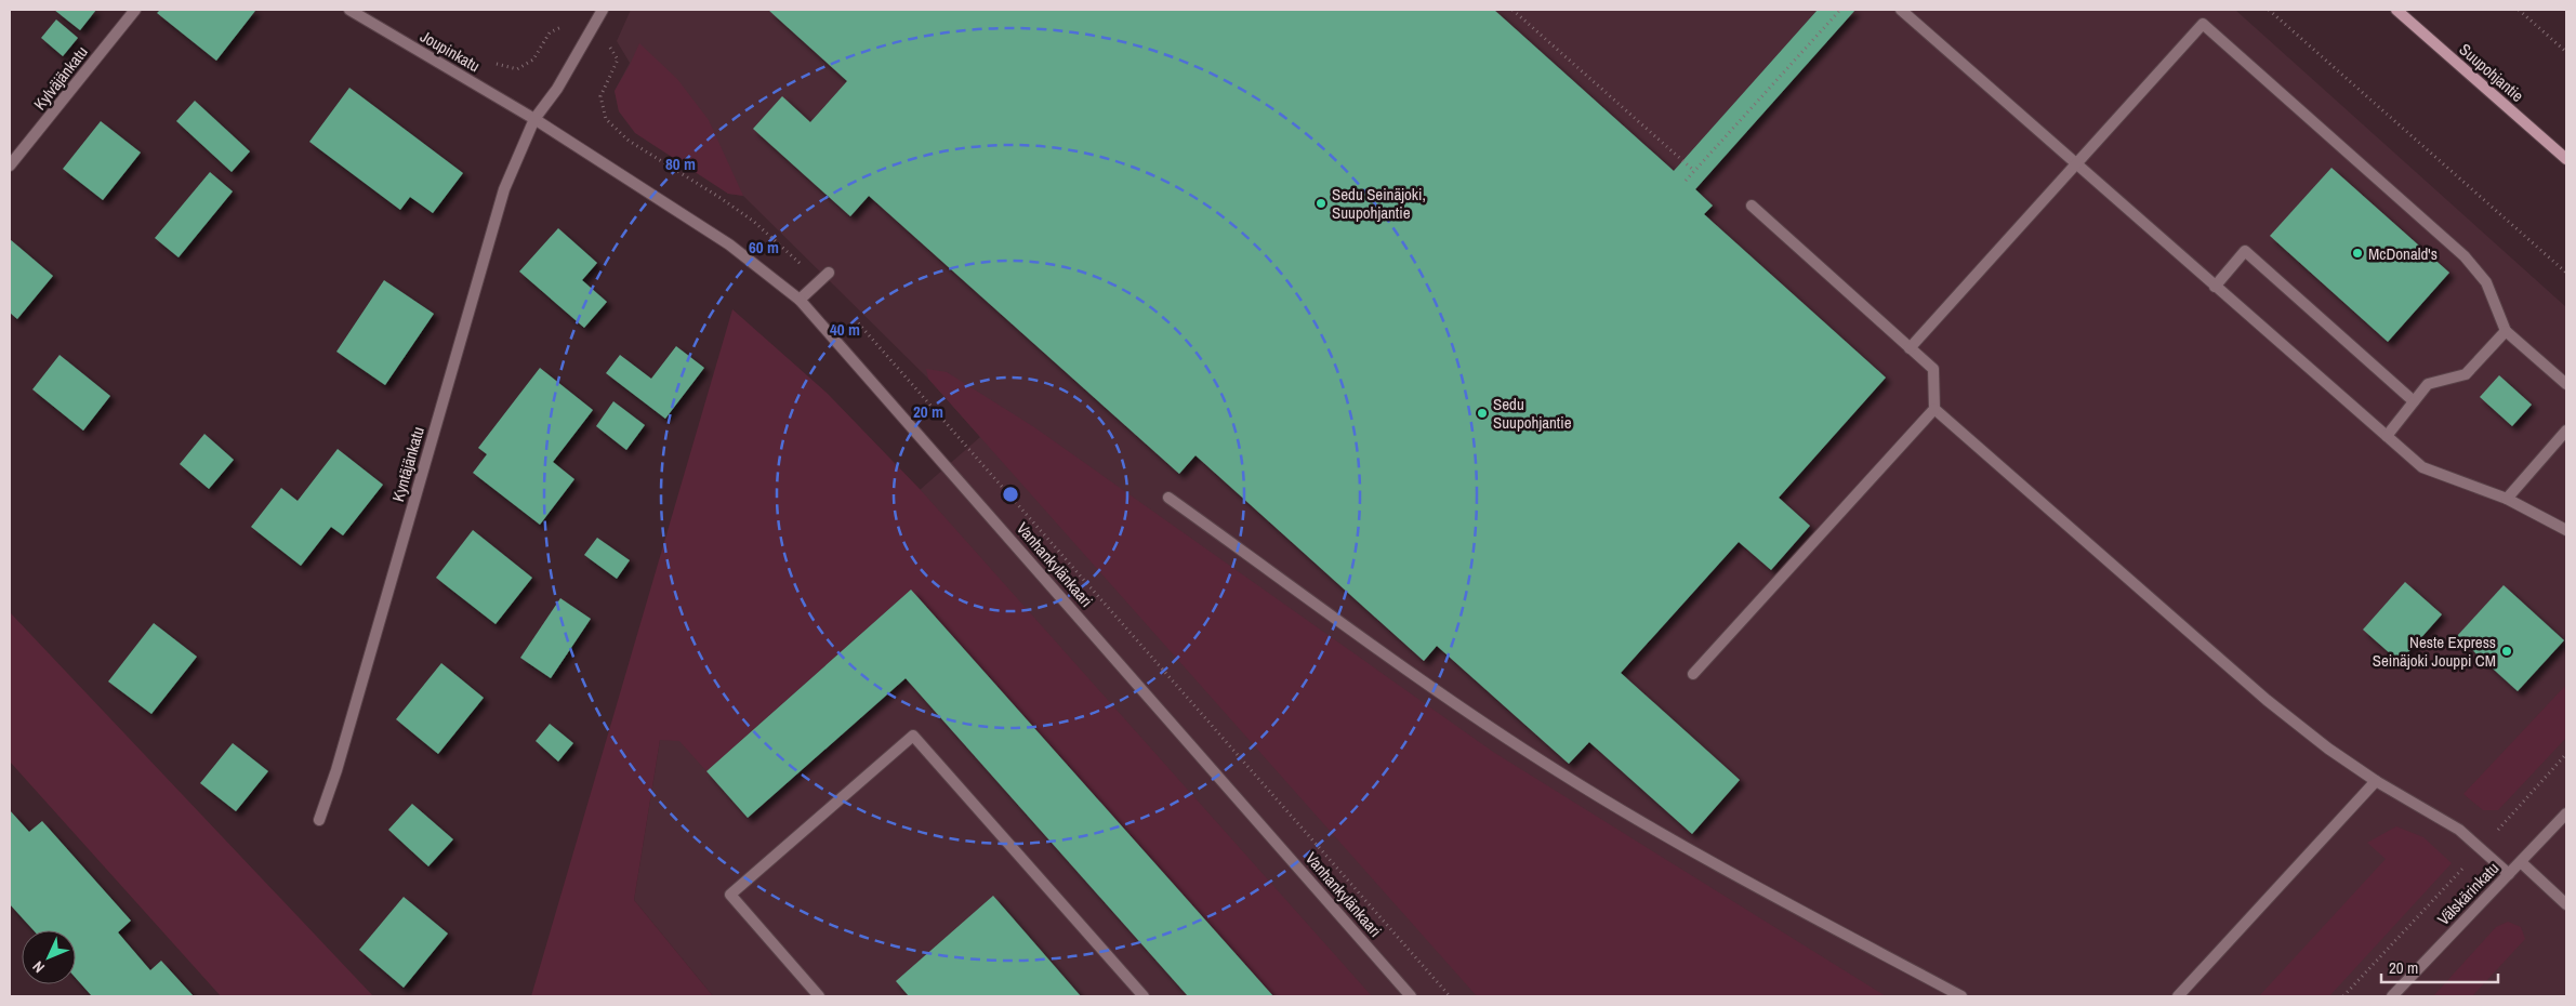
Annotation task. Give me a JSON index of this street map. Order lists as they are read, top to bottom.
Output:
{
  "streets": {
    "main road": ["Suupohjantie"],
    "street": [
      "Joupinkatu",
      "Kylväjänkatu",
      "Kyntäjänkatu",
      "Vanhankylänkaari",
      "Välskärinkatu"
    ]
  },
  "crossings": [
    ["Joupinkatu", "Kyntäjänkatu"],
    ["Joupinkatu", "Vanhankylänkaari"],
    ["Kyntäjänkatu", "Vanhankylänkaari"]
  ],
  "places": [
    "Sedu Seinäjoki, Suupohjantie",
    "McDonald's",
    "Sedu Suupohjantie",
    "Neste Express Seinäjoki Jouppi CM"
  ],
  "scale_bar": "20 m",
  "north": "bottom left",
  "rings": [
    "80 m",
    "60 m",
    "40 m",
    "20 m"
  ]
}
